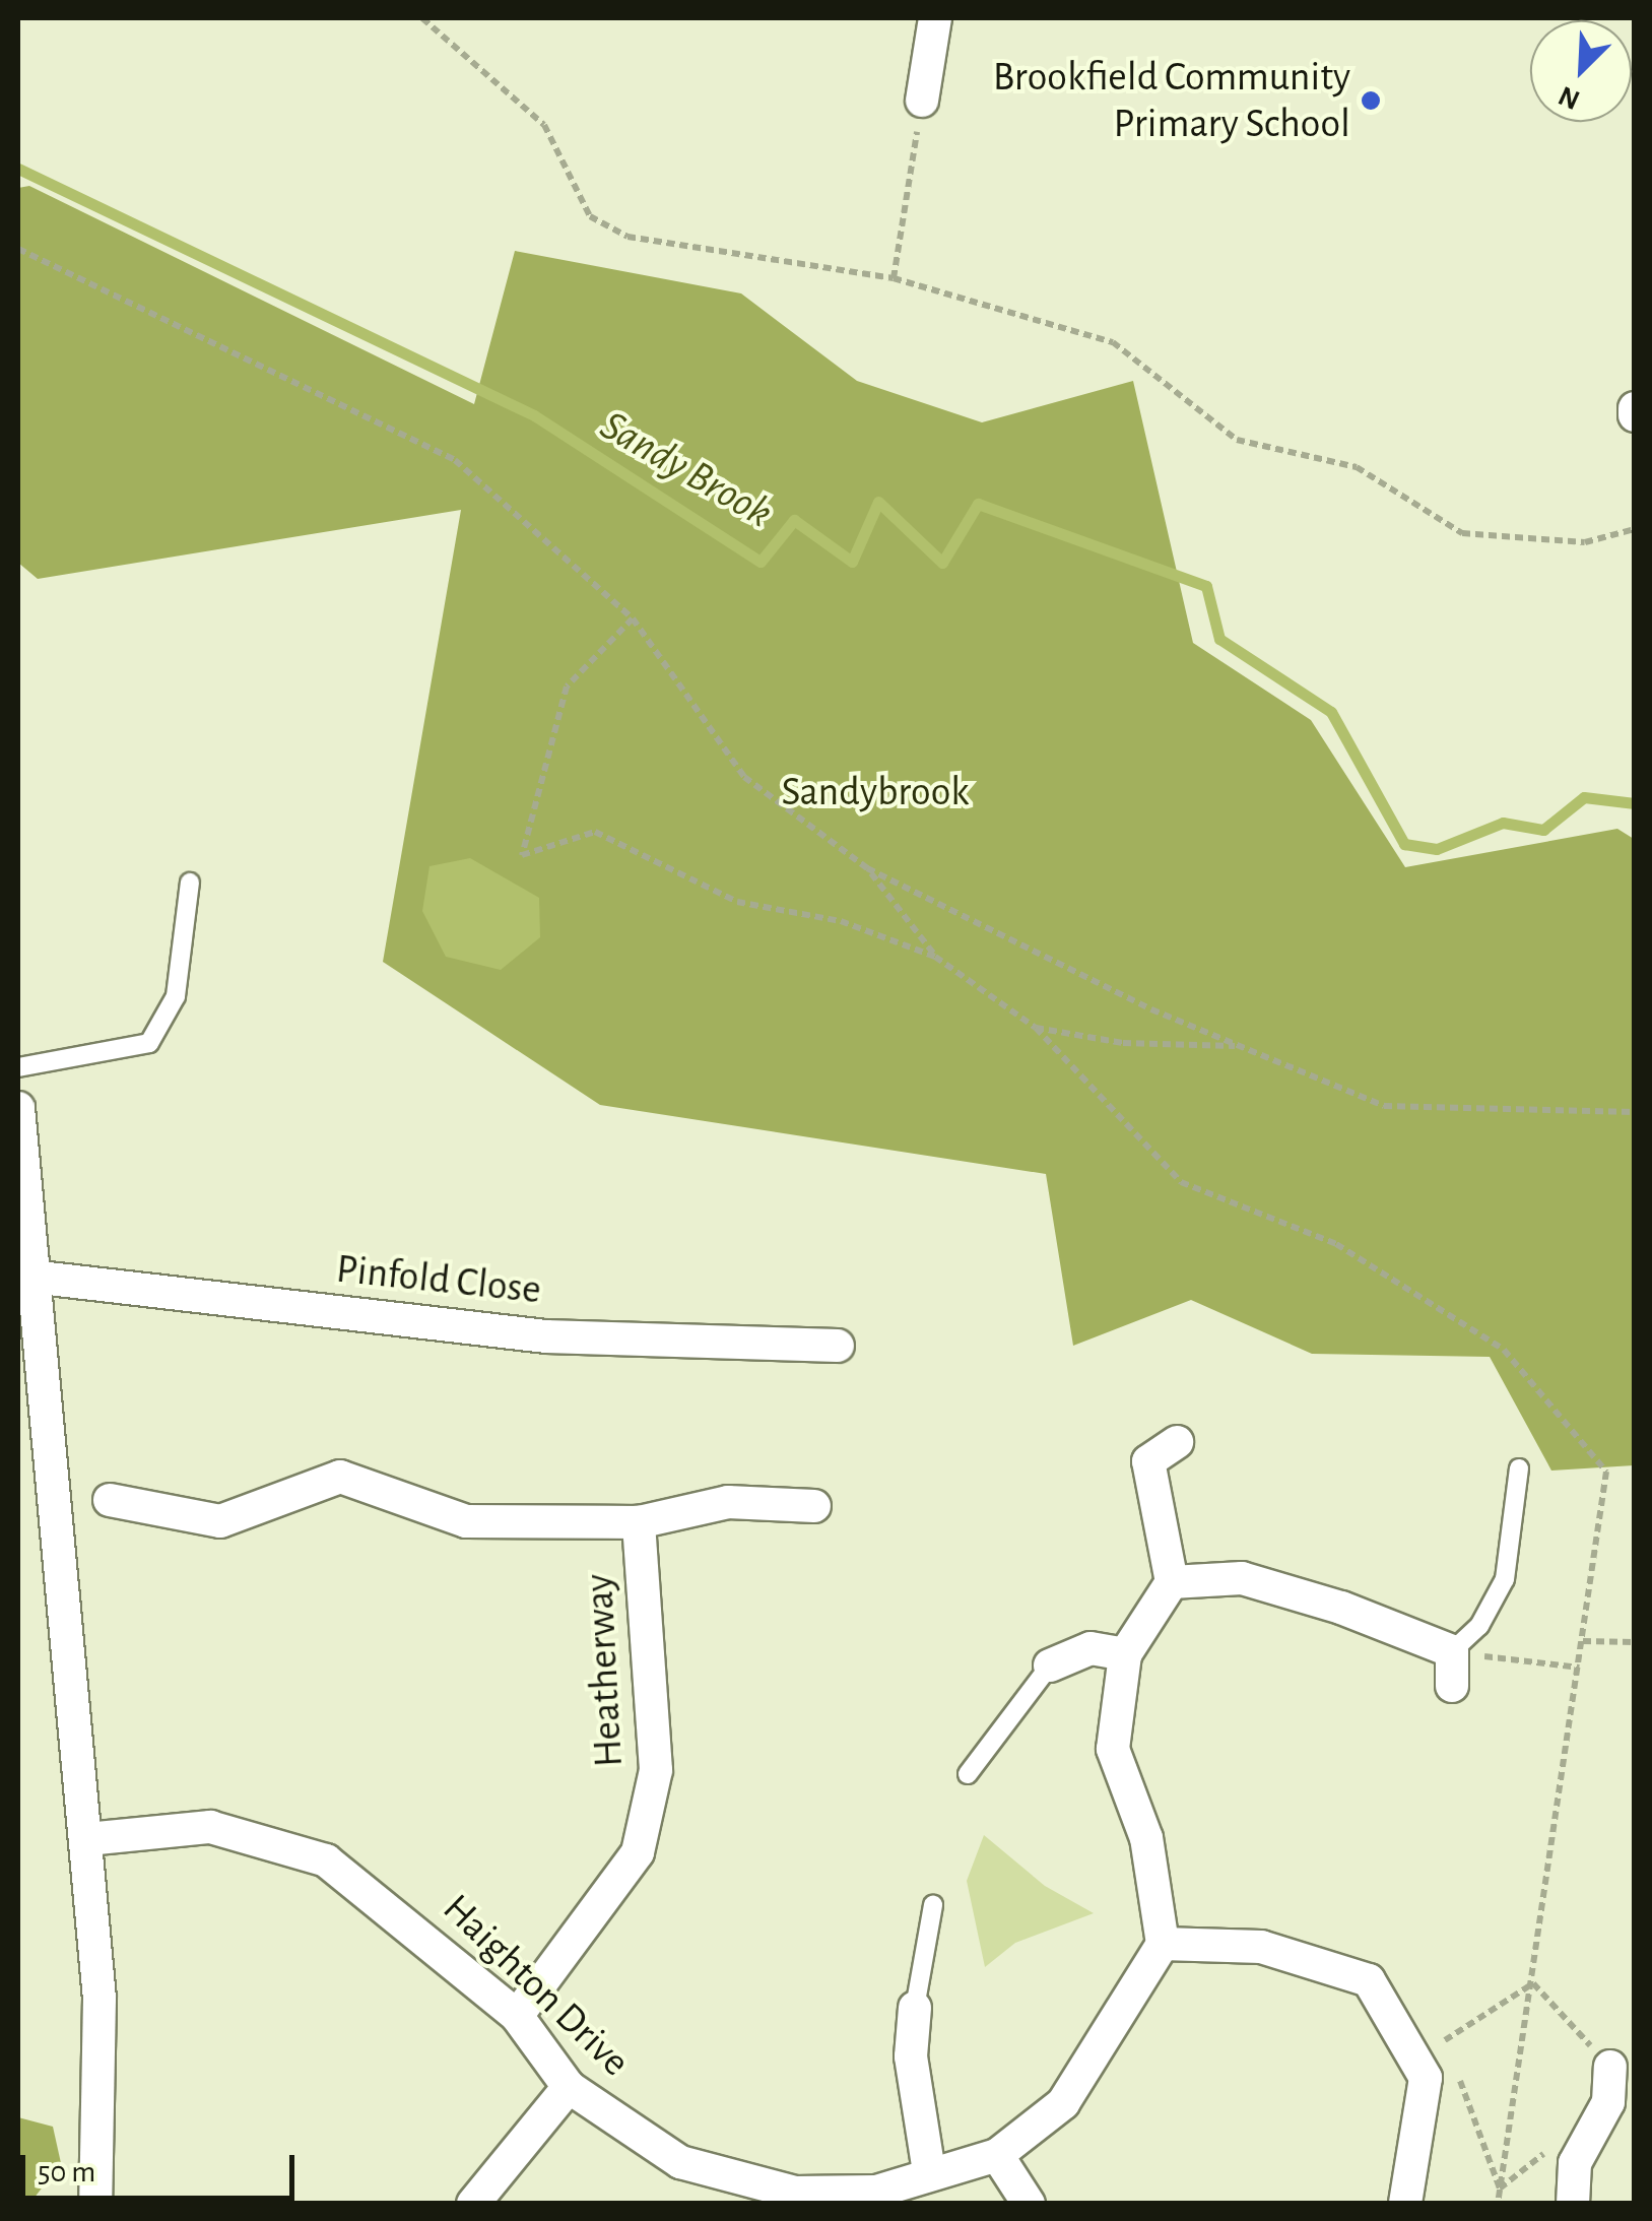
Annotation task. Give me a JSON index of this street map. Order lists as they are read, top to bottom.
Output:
{
  "streets": {
    "street": ["Pinfold Close", "Heatherway", "Haighton Drive"]
  },
  "crossings": [
    ["Heatherway", "Haighton Drive"]
  ],
  "water": ["Sandy Brook"],
  "parks": ["Sandybrook"],
  "places": ["Brookfield Community Primary School"],
  "scale_bar": "50 m",
  "north": "bottom left"
}
